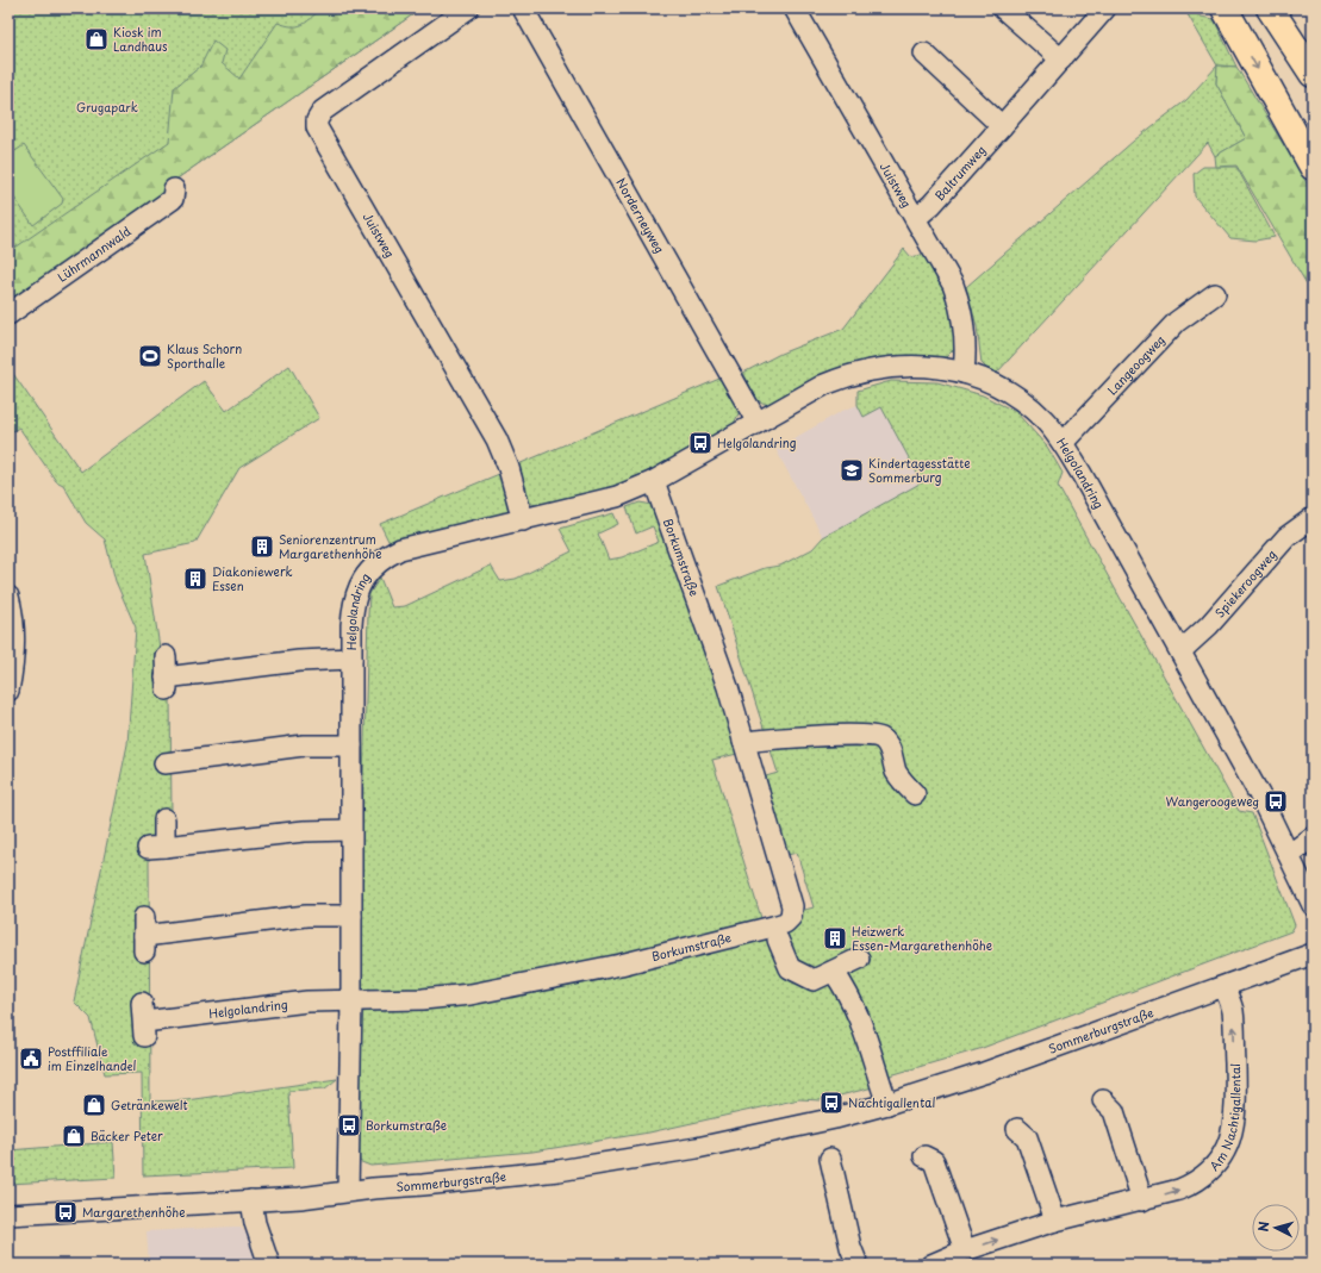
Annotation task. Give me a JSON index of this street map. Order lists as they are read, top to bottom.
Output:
{
  "streets": {
    "street": [
      "Baltrumweg",
      "Juistweg",
      "Norderneyweg",
      "Lührmannwald",
      "Langeoogweg",
      "Helgolandring",
      "Borkumstraße",
      "Spiekeroogweg",
      "Sommerburgstraße",
      "Am Nachtigallental"
    ]
  },
  "crossings": [
    ["Baltrumweg", "Juistweg"],
    ["Juistweg", "Helgolandring"],
    ["Norderneyweg", "Helgolandring"],
    ["Langeoogweg", "Helgolandring"],
    ["Helgolandring", "Borkumstraße"],
    ["Helgolandring", "Spiekeroogweg"],
    ["Helgolandring", "Sommerburgstraße"],
    ["Sommerburgstraße", "Am Nachtigallental"]
  ],
  "one_way": ["Am Nachtigallental"],
  "parks": ["Grugapark"],
  "places": {
    "shop": ["Kiosk im Landhaus", "Getränkewelt", "Bäcker Peter"],
    "sports": ["Klaus Schorn Sporthalle"],
    "bus stop": [
      "Helgolandring",
      "Wangeroogeweg",
      "Nachtigallental",
      "Borkumstraße",
      "Margarethenhöhe"
    ],
    "school or university": ["Kindertagesstätte Sommerburg"],
    "building": ["Seniorenzentrum Margarethenhöhe", "Diakoniewerk Essen", "Heizwerk Essen-Margarethenhöhe"],
    "public building": ["Postffiliale im Einzelhandel"]
  },
  "north": "left"
}
